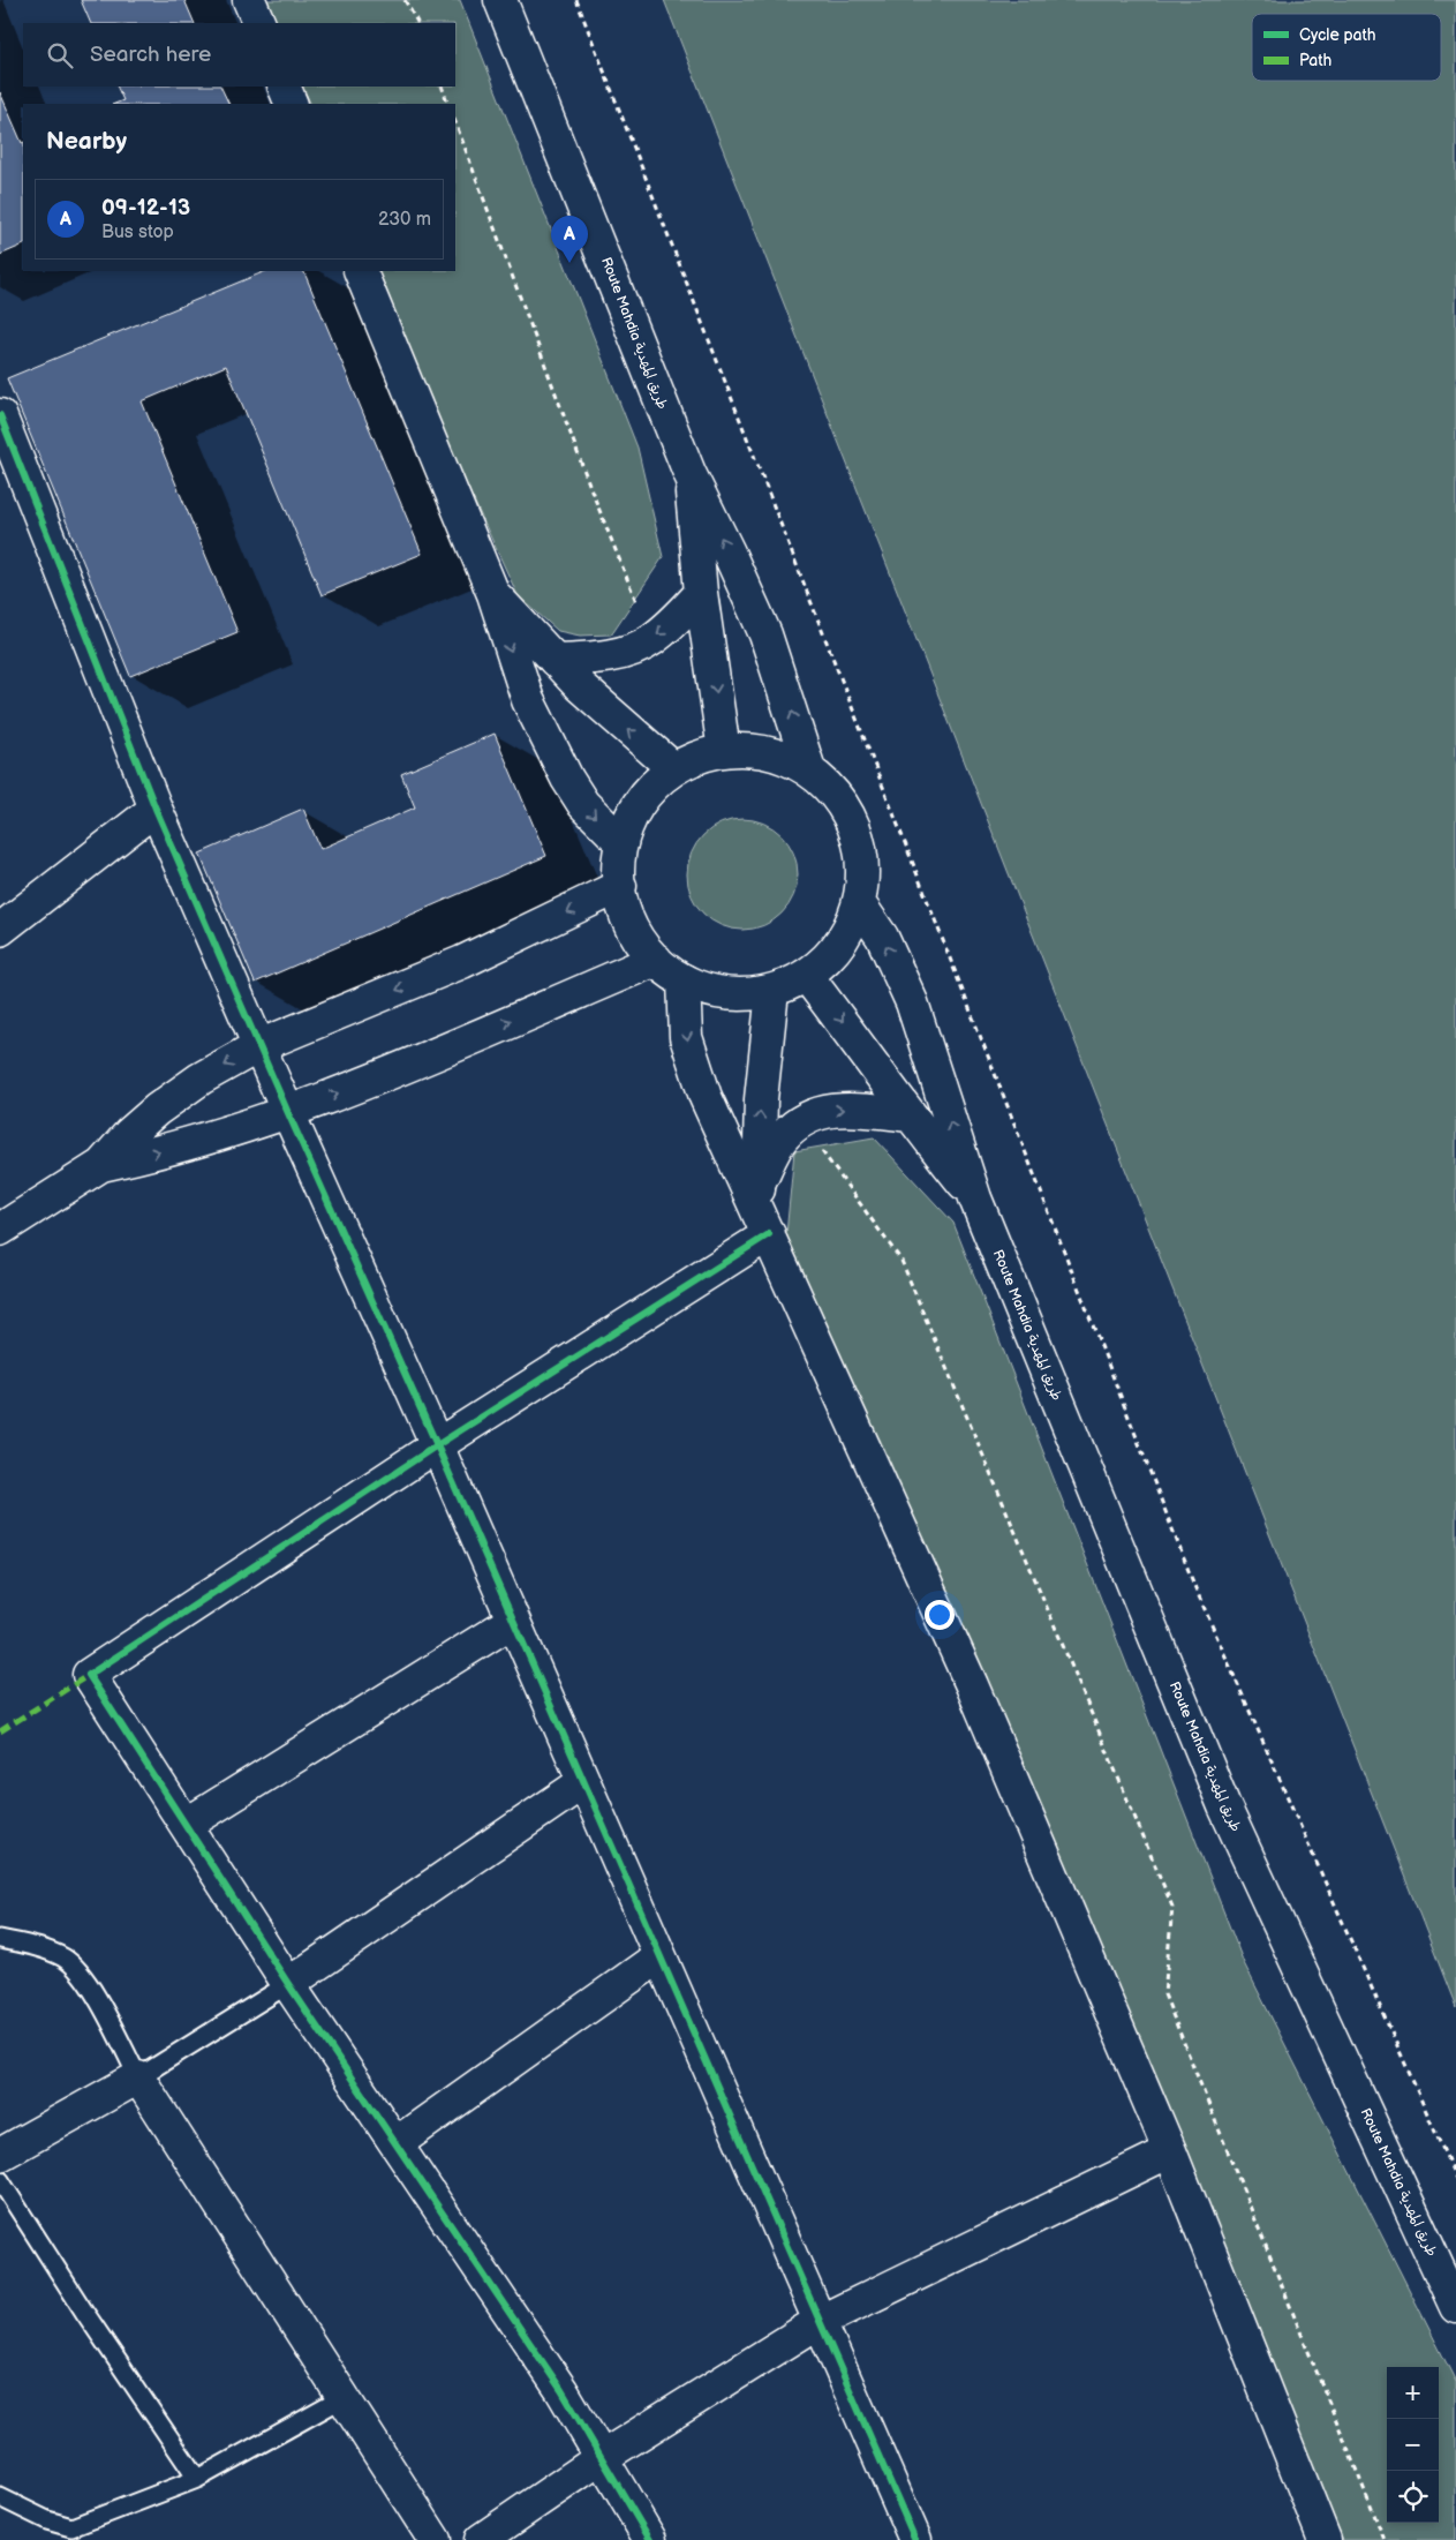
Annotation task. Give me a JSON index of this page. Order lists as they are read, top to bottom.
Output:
{
  "streets": {
    "street": ["Route Mahdia طريق المهدية"]
  },
  "legend": ["Cycle path", "Path"],
  "page": {
    "search": "Search here",
    "heading": "Nearby",
    "list": [
      {
        "mark": "A",
        "name": "09-12-13",
        "note": "Bus stop",
        "value": "230 m"
      }
    ],
    "pins": "A",
    "map_buttons": ["+", "−"]
  }
}
